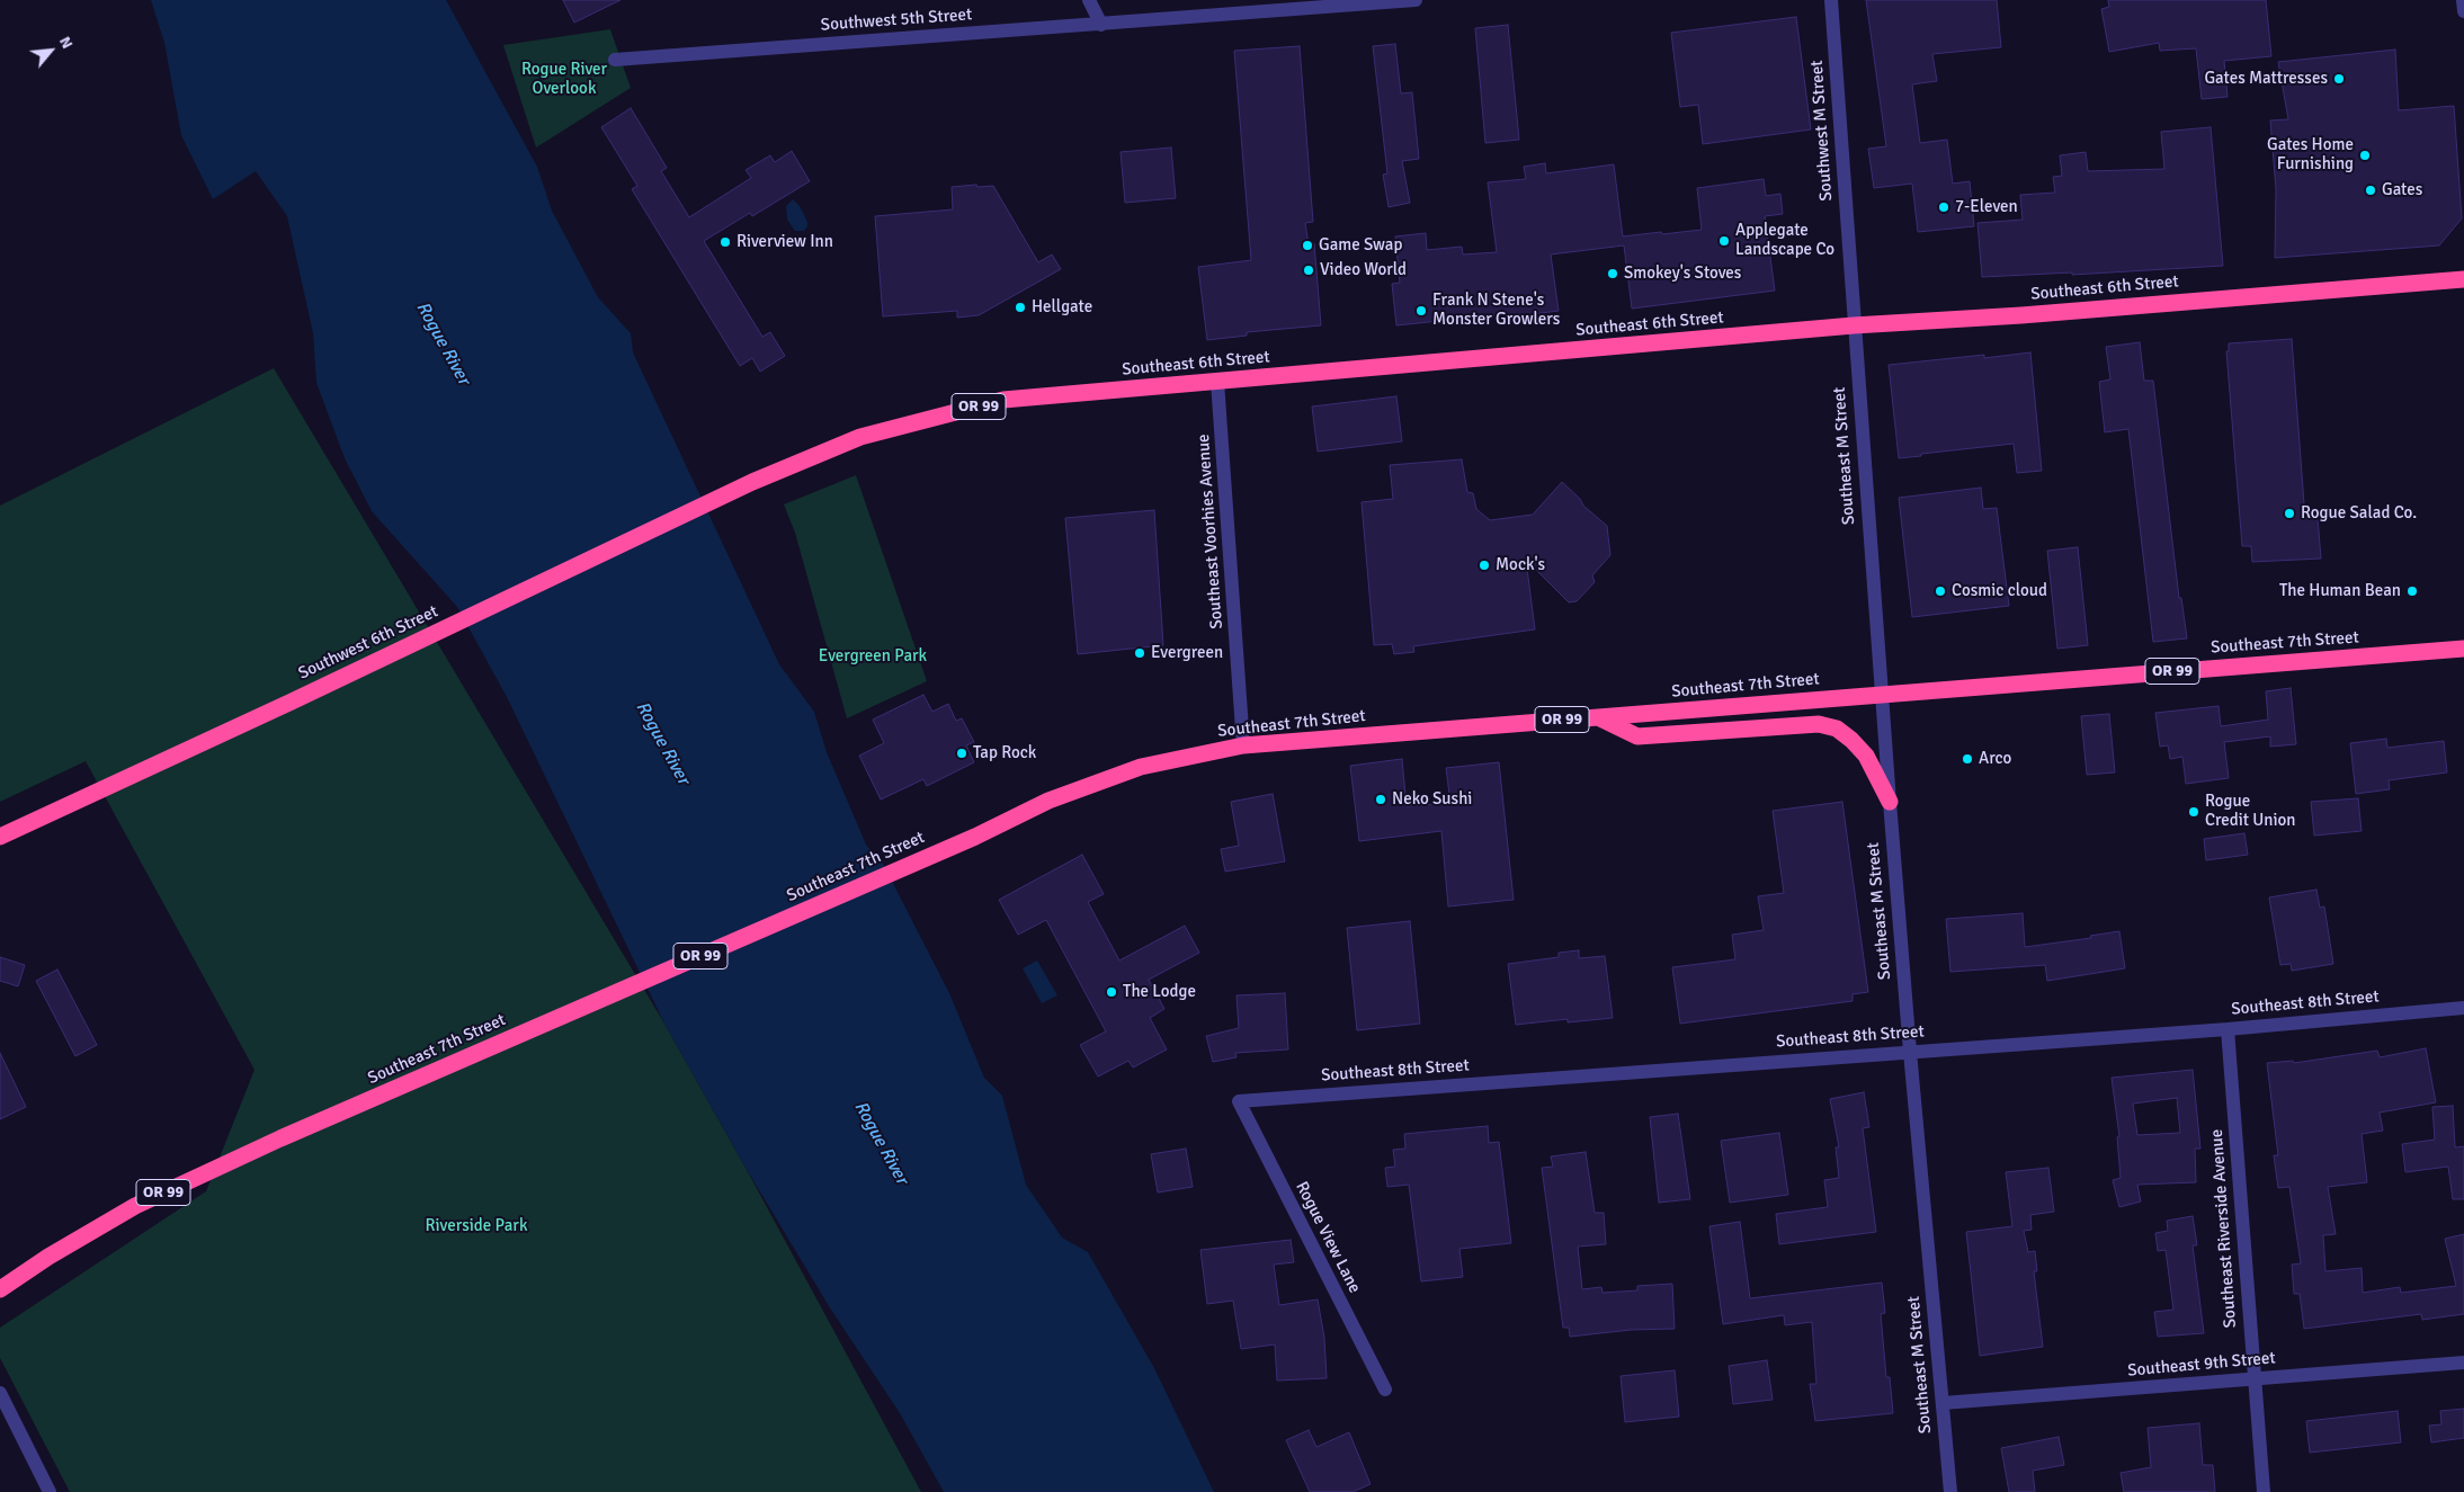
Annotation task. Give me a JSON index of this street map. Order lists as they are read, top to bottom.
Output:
{
  "streets": {
    "highway": [
      "Southeast 6th Street",
      "OR 99",
      "Southwest 6th Street",
      "Southeast 7th Street"
    ],
    "street": [
      "Southwest 5th Street",
      "Southwest M Street",
      "Southeast M Street",
      "Southeast Voorhies Avenue",
      "Southeast 8th Street",
      "Southeast Riverside Avenue",
      "Rogue View Lane",
      "Southeast 9th Street"
    ]
  },
  "crossings": [
    ["Southwest M Street", "Southeast 6th Street"],
    ["Southwest M Street", "Southeast M Street"],
    ["Southeast 6th Street", "Southeast M Street"],
    ["Southeast 6th Street", "Southeast Voorhies Avenue"],
    ["Southeast 6th Street", "Southwest 6th Street"],
    ["Southeast M Street", "Southeast 7th Street"],
    ["Southeast M Street", "Southeast 8th Street"],
    ["Southeast M Street", "Southeast 9th Street"],
    ["Southeast Voorhies Avenue", "Southeast 7th Street"],
    ["Southeast 8th Street", "Southeast Riverside Avenue"],
    ["Southeast 8th Street", "Rogue View Lane"],
    ["Southeast Riverside Avenue", "Southeast 9th Street"]
  ],
  "water": ["Rogue River"],
  "parks": ["Rogue River Overlook", "Evergreen Park", "Riverside Park"],
  "places": [
    "Gates Mattresses",
    "Gates Home Furnishing",
    "Gates",
    "7-Eleven",
    "Applegate Landscape Co",
    "Riverview Inn",
    "Game Swap",
    "Video World",
    "Smokey's Stoves",
    "Hellgate",
    "Frank N Stene's Monster Growlers",
    "Rogue Salad Co.",
    "Mock's",
    "Cosmic cloud",
    "The Human Bean",
    "Evergreen",
    "Tap Rock",
    "Arco",
    "Neko Sushi",
    "Rogue Credit Union",
    "The Lodge"
  ],
  "north": "top right"
}
